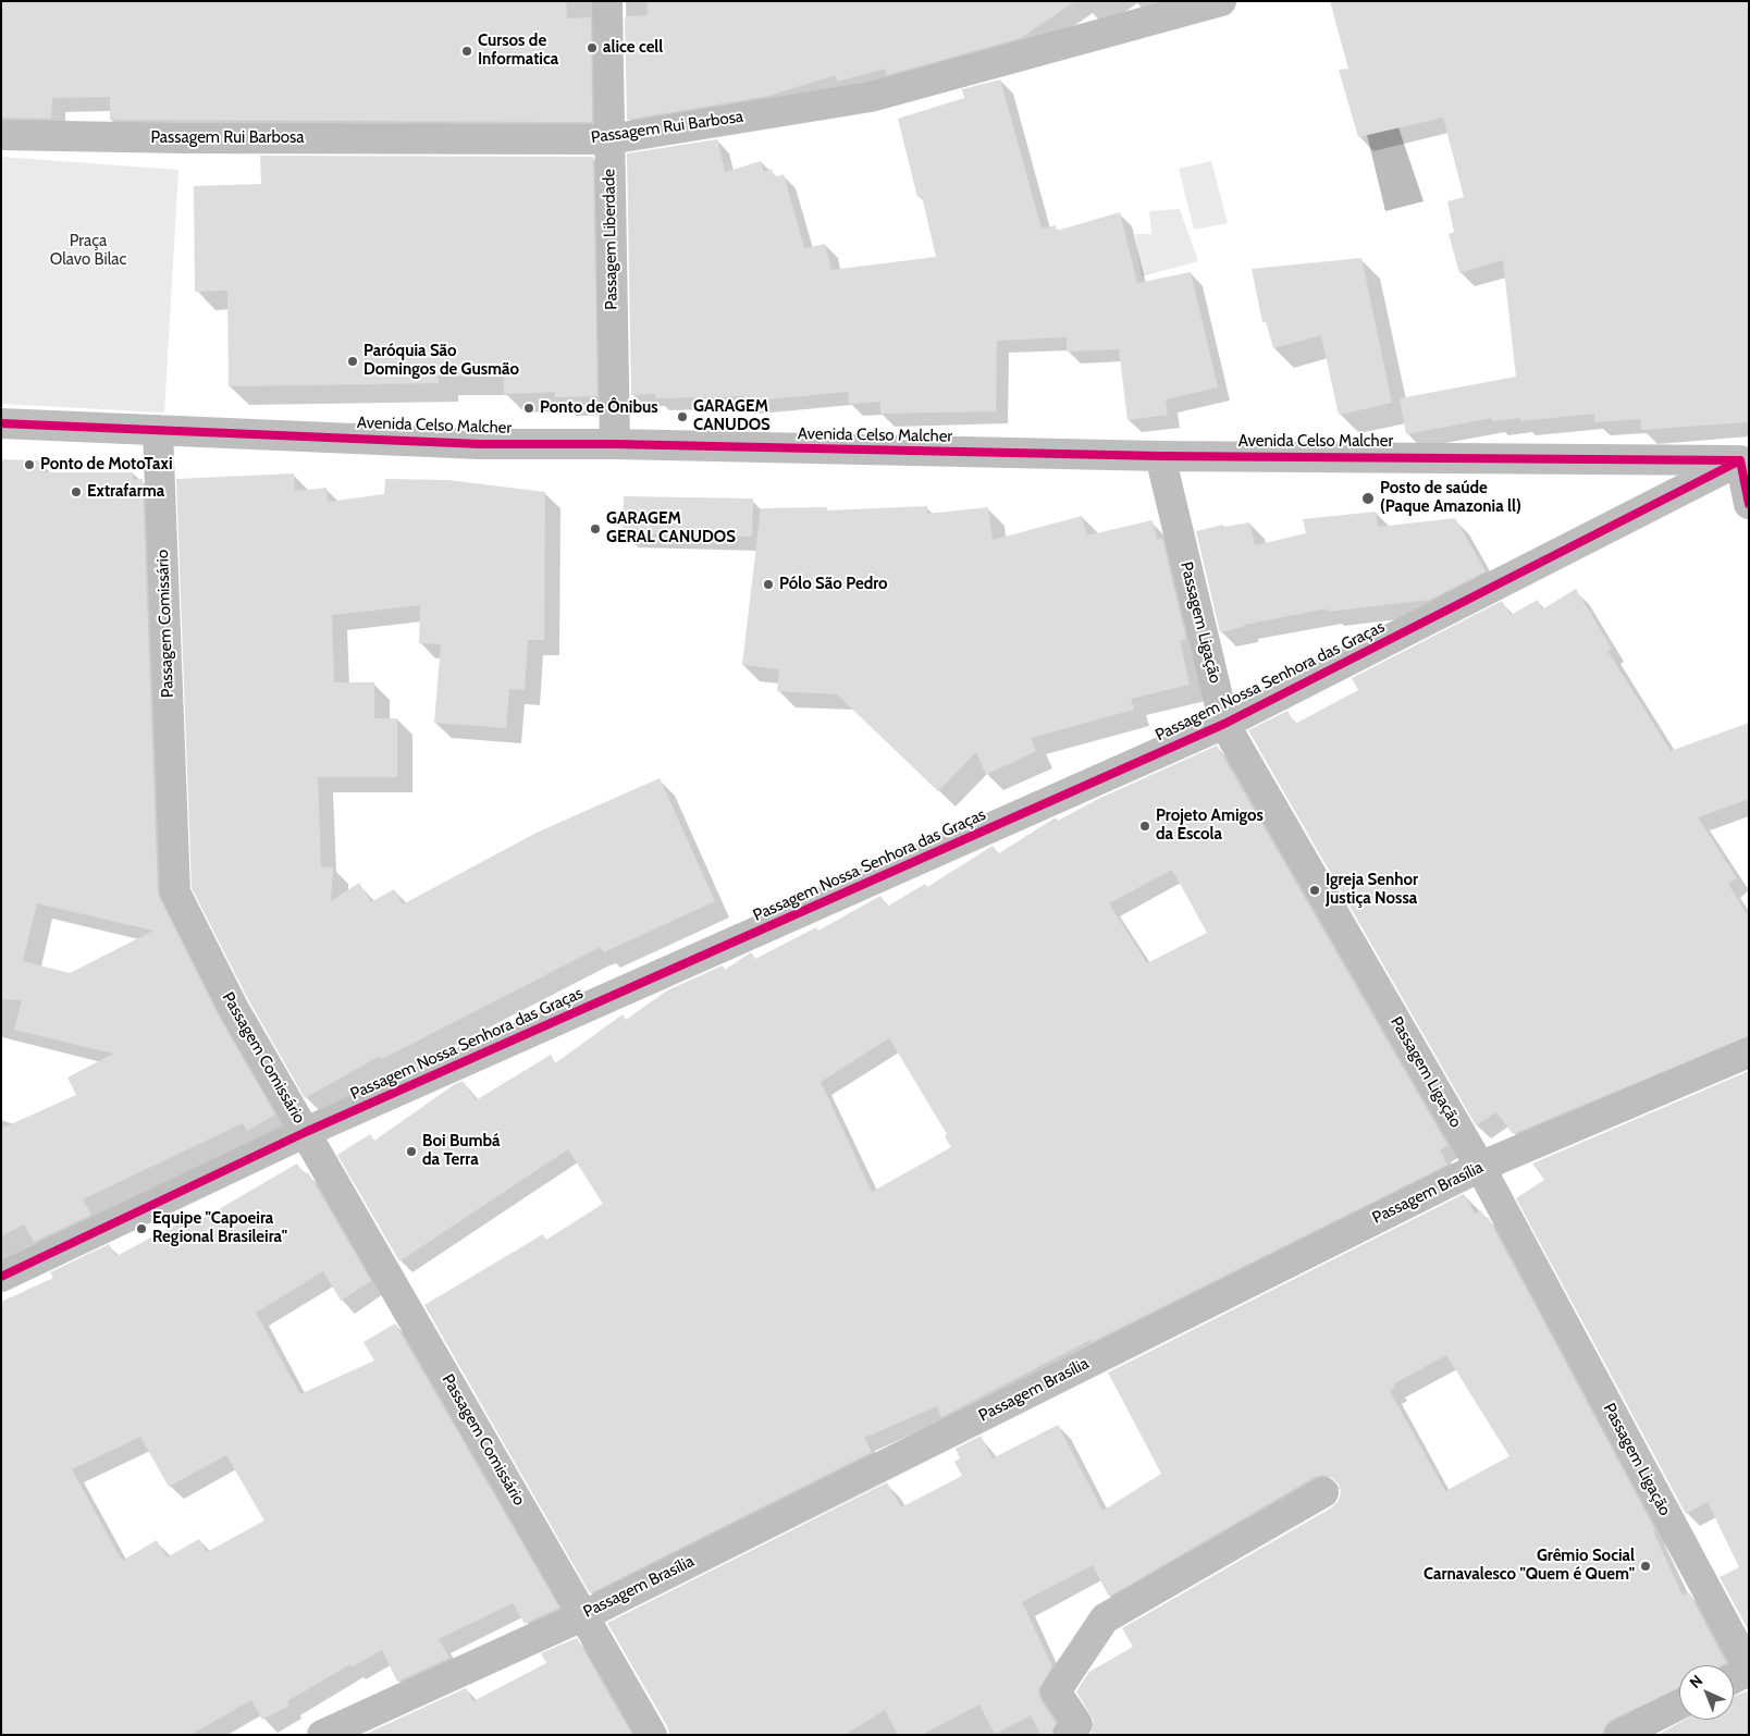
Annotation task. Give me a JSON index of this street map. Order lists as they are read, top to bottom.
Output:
{
  "streets": {
    "street": [
      "Passagem Rui Barbosa",
      "Passagem Liberdade",
      "Avenida Celso Malcher",
      "Passagem Ligação",
      "Passagem Comissário",
      "Passagem Nossa Senhora das Graças",
      "Passagem Brasília"
    ]
  },
  "crossings": [
    ["Passagem Rui Barbosa", "Passagem Liberdade"],
    ["Passagem Liberdade", "Avenida Celso Malcher"],
    ["Avenida Celso Malcher", "Passagem Ligação"],
    ["Avenida Celso Malcher", "Passagem Comissário"],
    ["Avenida Celso Malcher", "Passagem Nossa Senhora das Graças"],
    ["Passagem Ligação", "Passagem Nossa Senhora das Graças"],
    ["Passagem Ligação", "Passagem Brasília"],
    ["Passagem Comissário", "Passagem Nossa Senhora das Graças"],
    ["Passagem Comissário", "Passagem Brasília"]
  ],
  "parks": ["Praça Olavo Bilac"],
  "places": [
    "alice cell",
    "Cursos de Informatica",
    "Paróquia São Domingos de Gusmão",
    "Ponto de Ônibus",
    "GARAGEM CANUDOS",
    "Ponto de MotoTaxi",
    "Extrafarma",
    "Posto de saúde (Paque Amazonia ll)",
    "GARAGEM GERAL CANUDOS",
    "Pólo São Pedro",
    "Projeto Amigos da Escola",
    "Igreja Senhor Justiça Nossa",
    "Boi Bumbá da Terra",
    "Equipe \"Capoeira Regional Brasileira\"",
    "Grêmio Social Carnavalesco \"Quem é Quem\""
  ],
  "north": "top left"
}
